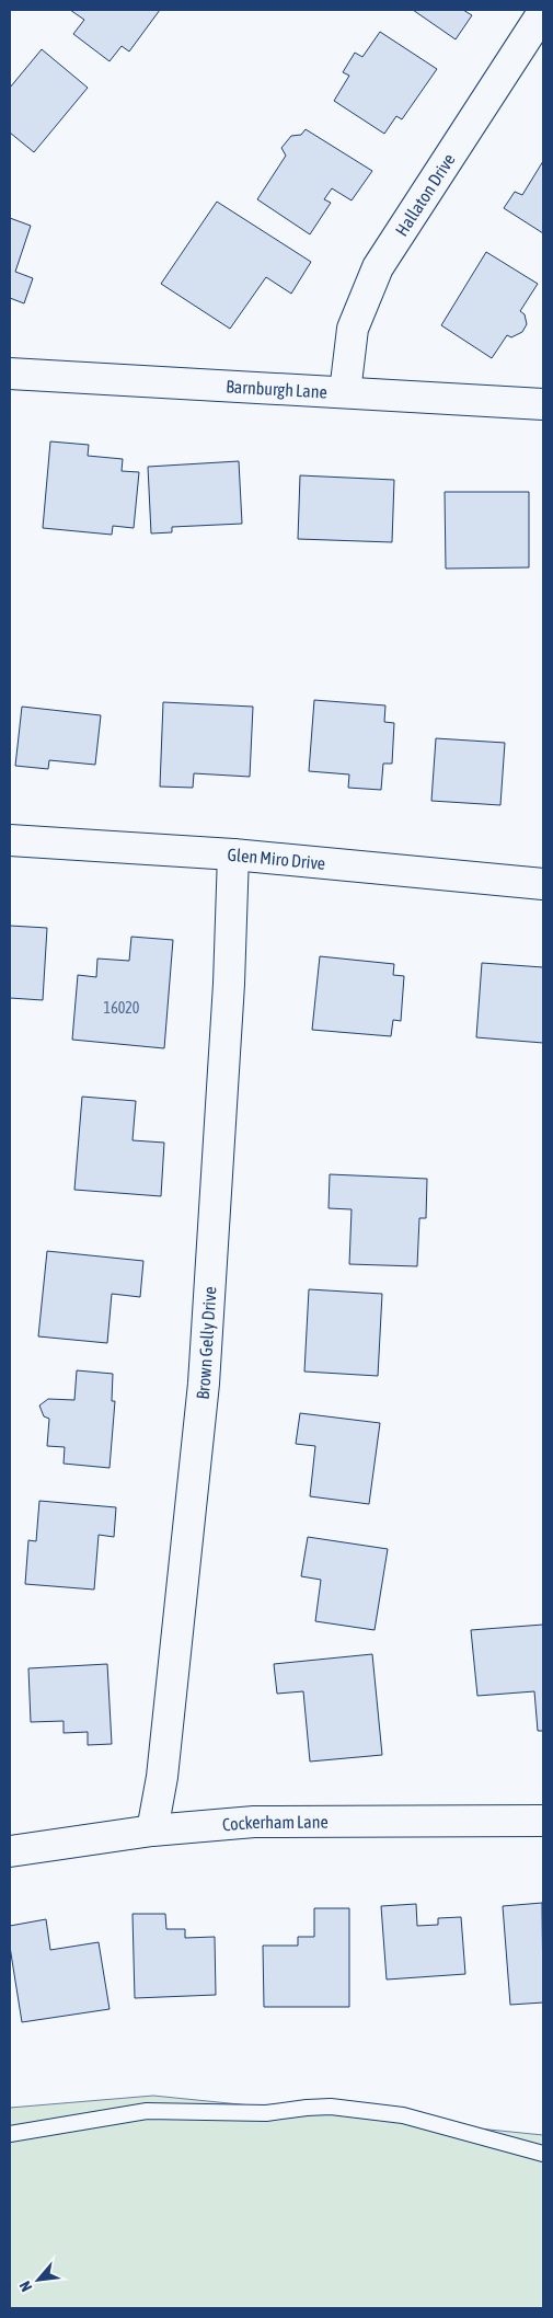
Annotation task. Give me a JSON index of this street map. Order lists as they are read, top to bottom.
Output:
{
  "streets": {
    "street": [
      "Hallaton Drive",
      "Barnburgh Lane",
      "Glen Miro Drive",
      "Brown Gelly Drive",
      "Cockerham Lane"
    ]
  },
  "crossings": [
    ["Hallaton Drive", "Barnburgh Lane"],
    ["Glen Miro Drive", "Brown Gelly Drive"],
    ["Brown Gelly Drive", "Cockerham Lane"]
  ],
  "house_numbers": ["16020"],
  "north": "bottom left"
}
